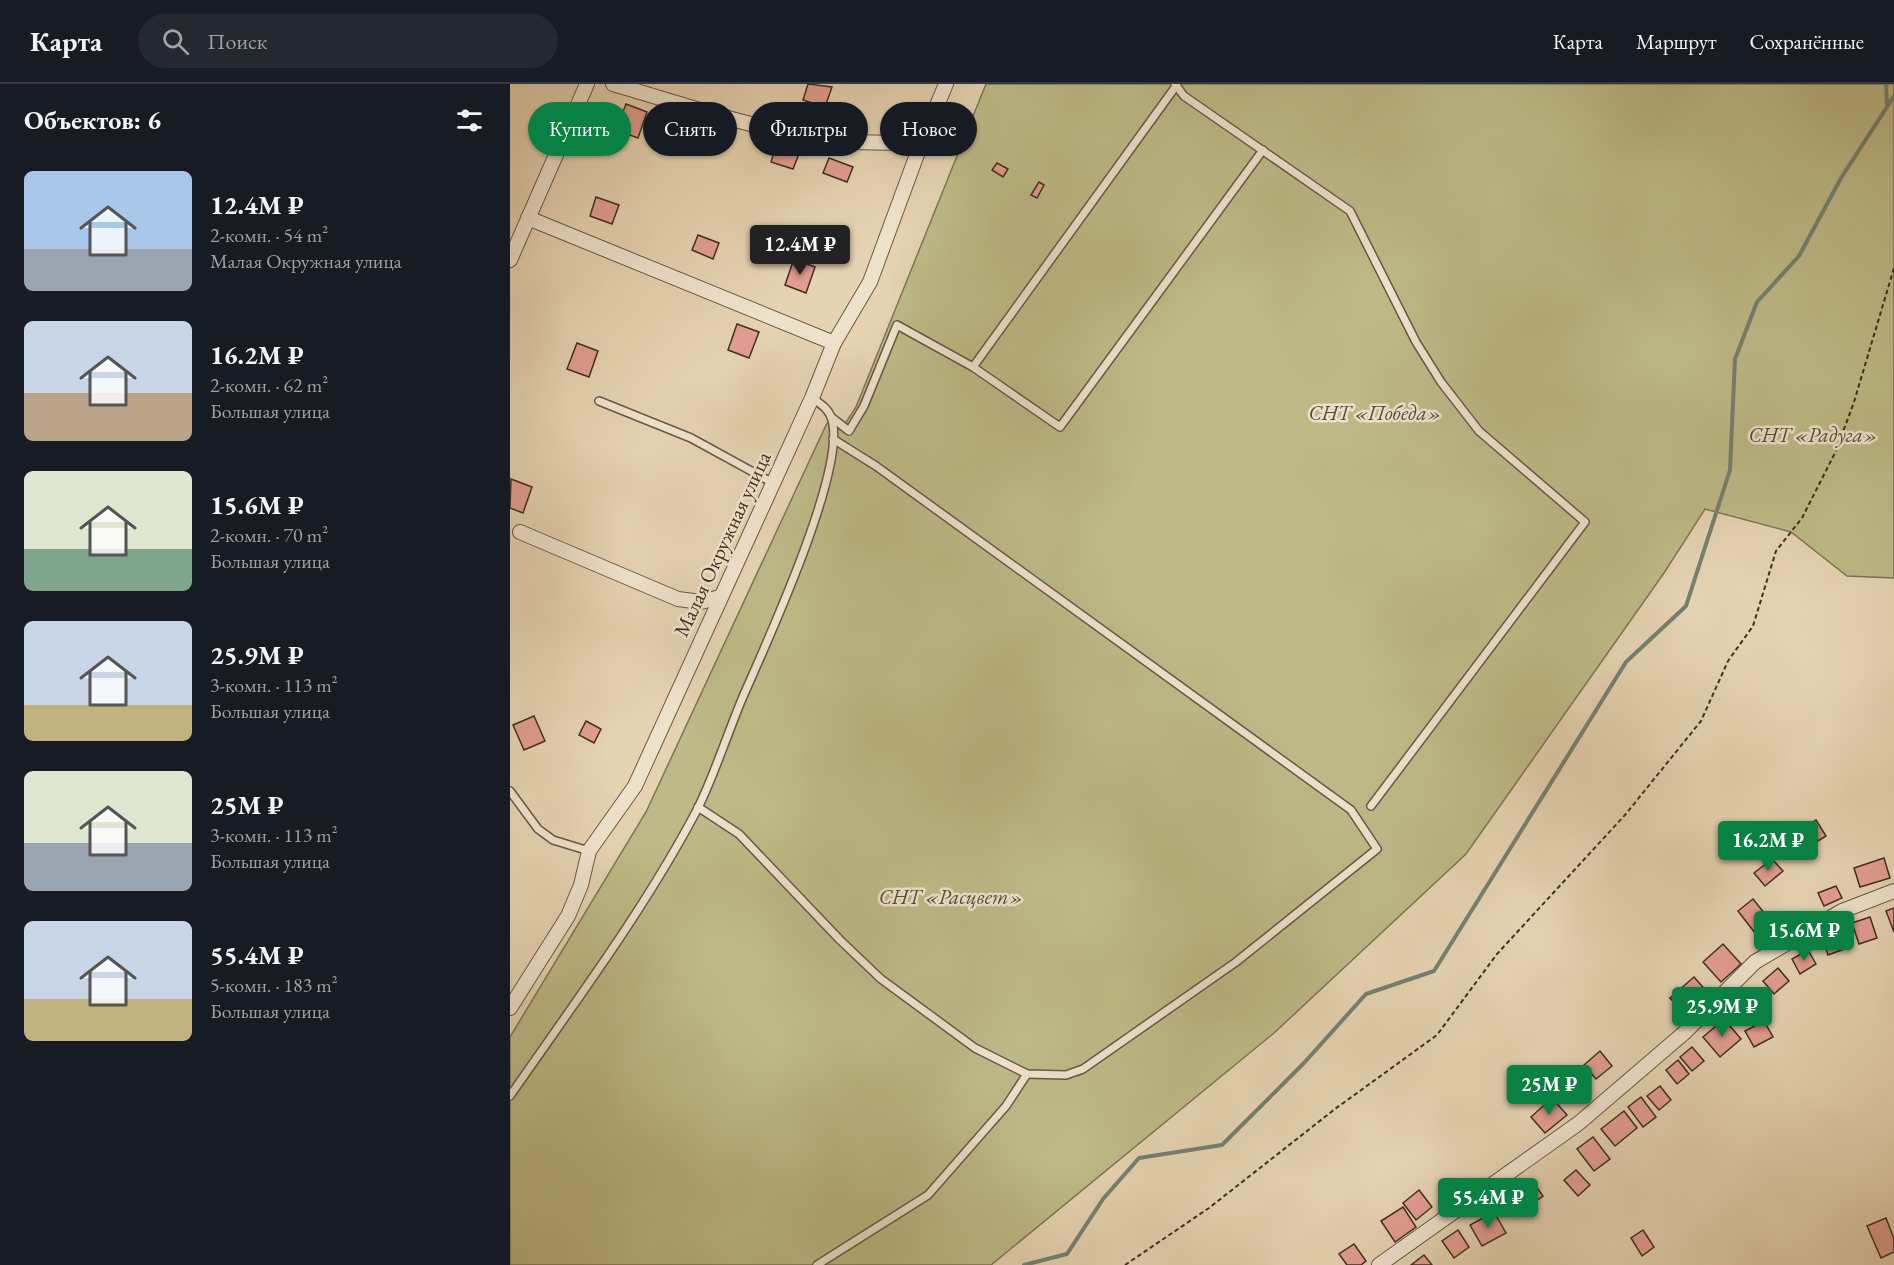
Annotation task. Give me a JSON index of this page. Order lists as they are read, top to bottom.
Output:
{
  "streets": {
    "street": ["Малая Окружная улица"]
  },
  "parks": ["СНТ «Победа»", "СНТ «Радуга»", "СНТ «Расцвет»"],
  "page": {
    "header": "Карта",
    "search": "Поиск",
    "nav": ["Карта", "Маршрут", "Сохранённые"],
    "heading": "Объектов: 6",
    "chip": [
      "Купить",
      "Снять",
      "Фильтры",
      "Новое"
    ],
    "list": [
      {
        "name": "12.4M ₽",
        "note": "2-комн. · 54 m² · Малая Окружная улица"
      },
      {
        "name": "16.2M ₽",
        "note": "2-комн. · 62 m² · Большая улица"
      },
      {
        "name": "15.6M ₽",
        "note": "2-комн. · 70 m² · Большая улица"
      },
      {
        "name": "25.9M ₽",
        "note": "3-комн. · 113 m² · Большая улица"
      },
      {
        "name": "25M ₽",
        "note": "3-комн. · 113 m² · Большая улица"
      },
      {
        "name": "55.4M ₽",
        "note": "5-комн. · 183 m² · Большая улица"
      }
    ],
    "price": [
      "12.4M ₽",
      "16.2M ₽",
      "15.6M ₽",
      "25.9M ₽",
      "25M ₽",
      "55.4M ₽"
    ]
  }
}
